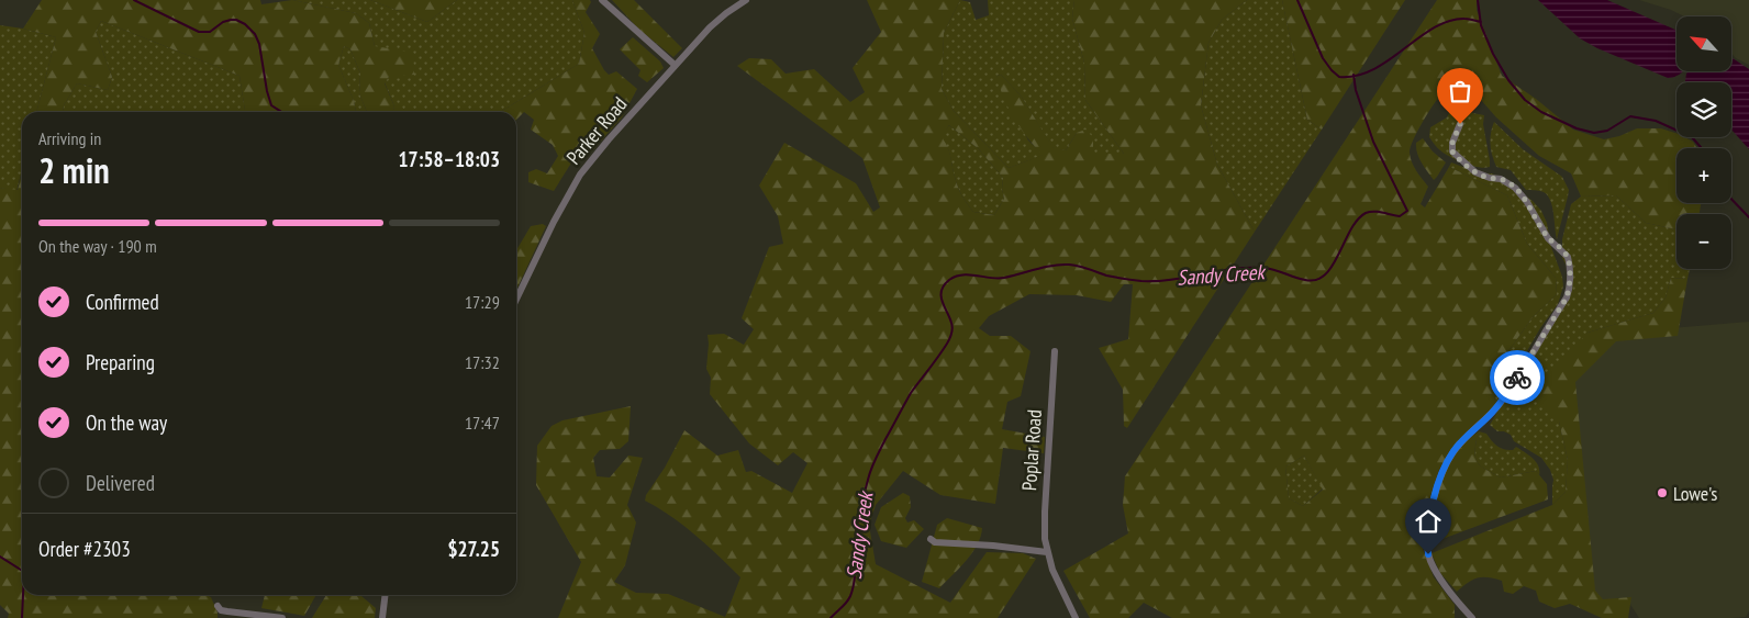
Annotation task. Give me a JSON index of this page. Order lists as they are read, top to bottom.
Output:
{
  "streets": {
    "street": ["Parker Road", "Poplar Road"]
  },
  "water": ["Sandy Creek"],
  "places": ["Lowe's"],
  "north": "top left",
  "page": {
    "map_buttons": ["+", "−"],
    "heading": ["2 min", "Arriving in", "17:58–18:03"],
    "panel": ["Order #2303", "$27.25"],
    "bar": "On the way · 190 m",
    "list": [
      ["Confirmed", "17:29"],
      ["Preparing", "17:32"],
      ["On the way", "17:47"],
      "Delivered"
    ]
  }
}
